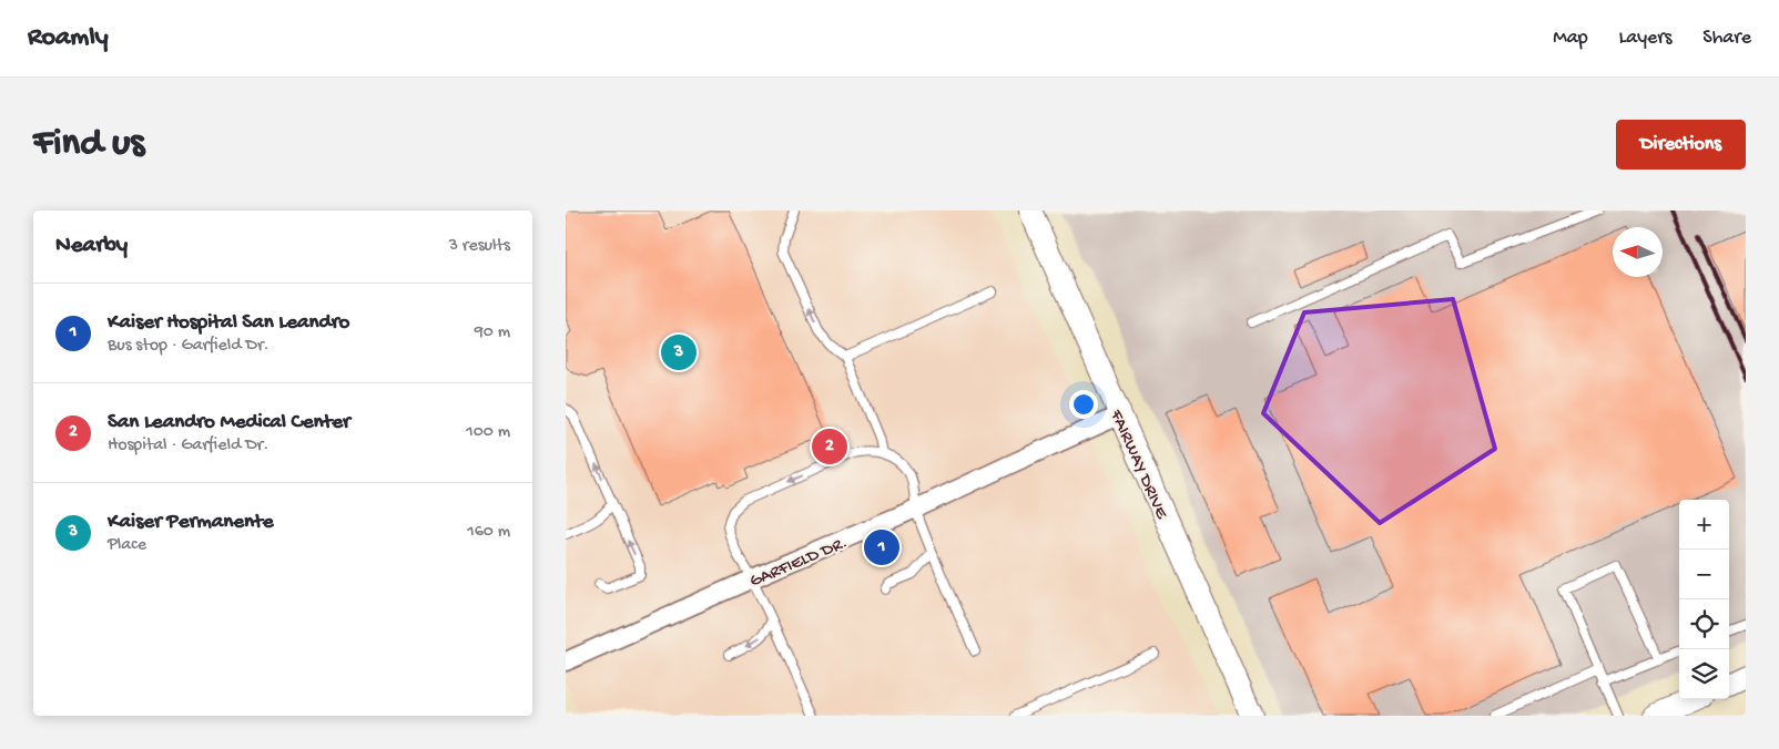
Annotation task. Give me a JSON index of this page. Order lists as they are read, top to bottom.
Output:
{
  "streets": {
    "street": ["FAIRWAY DRIVE", "GARFIELD DR."]
  },
  "crossings": [
    ["FAIRWAY DRIVE", "GARFIELD DR."]
  ],
  "north": "left",
  "page": {
    "header": "Roamly",
    "nav": ["Map", "Layers", "Share"],
    "buttons": "Directions",
    "title": "Find us",
    "heading": ["Nearby", "3 results"],
    "list": [
      {
        "mark": "1",
        "name": "Kaiser Hospital San Leandro",
        "note": "Bus stop · Garfield Dr.",
        "value": "90 m"
      },
      {
        "mark": "2",
        "name": "San Leandro Medical Center",
        "note": "Hospital · Garfield Dr.",
        "value": "100 m"
      },
      {
        "mark": "3",
        "name": "Kaiser Permanente",
        "note": "Place",
        "value": "160 m"
      }
    ],
    "pins": ["3", "2", "1"],
    "map_buttons": ["+", "−"]
  }
}
